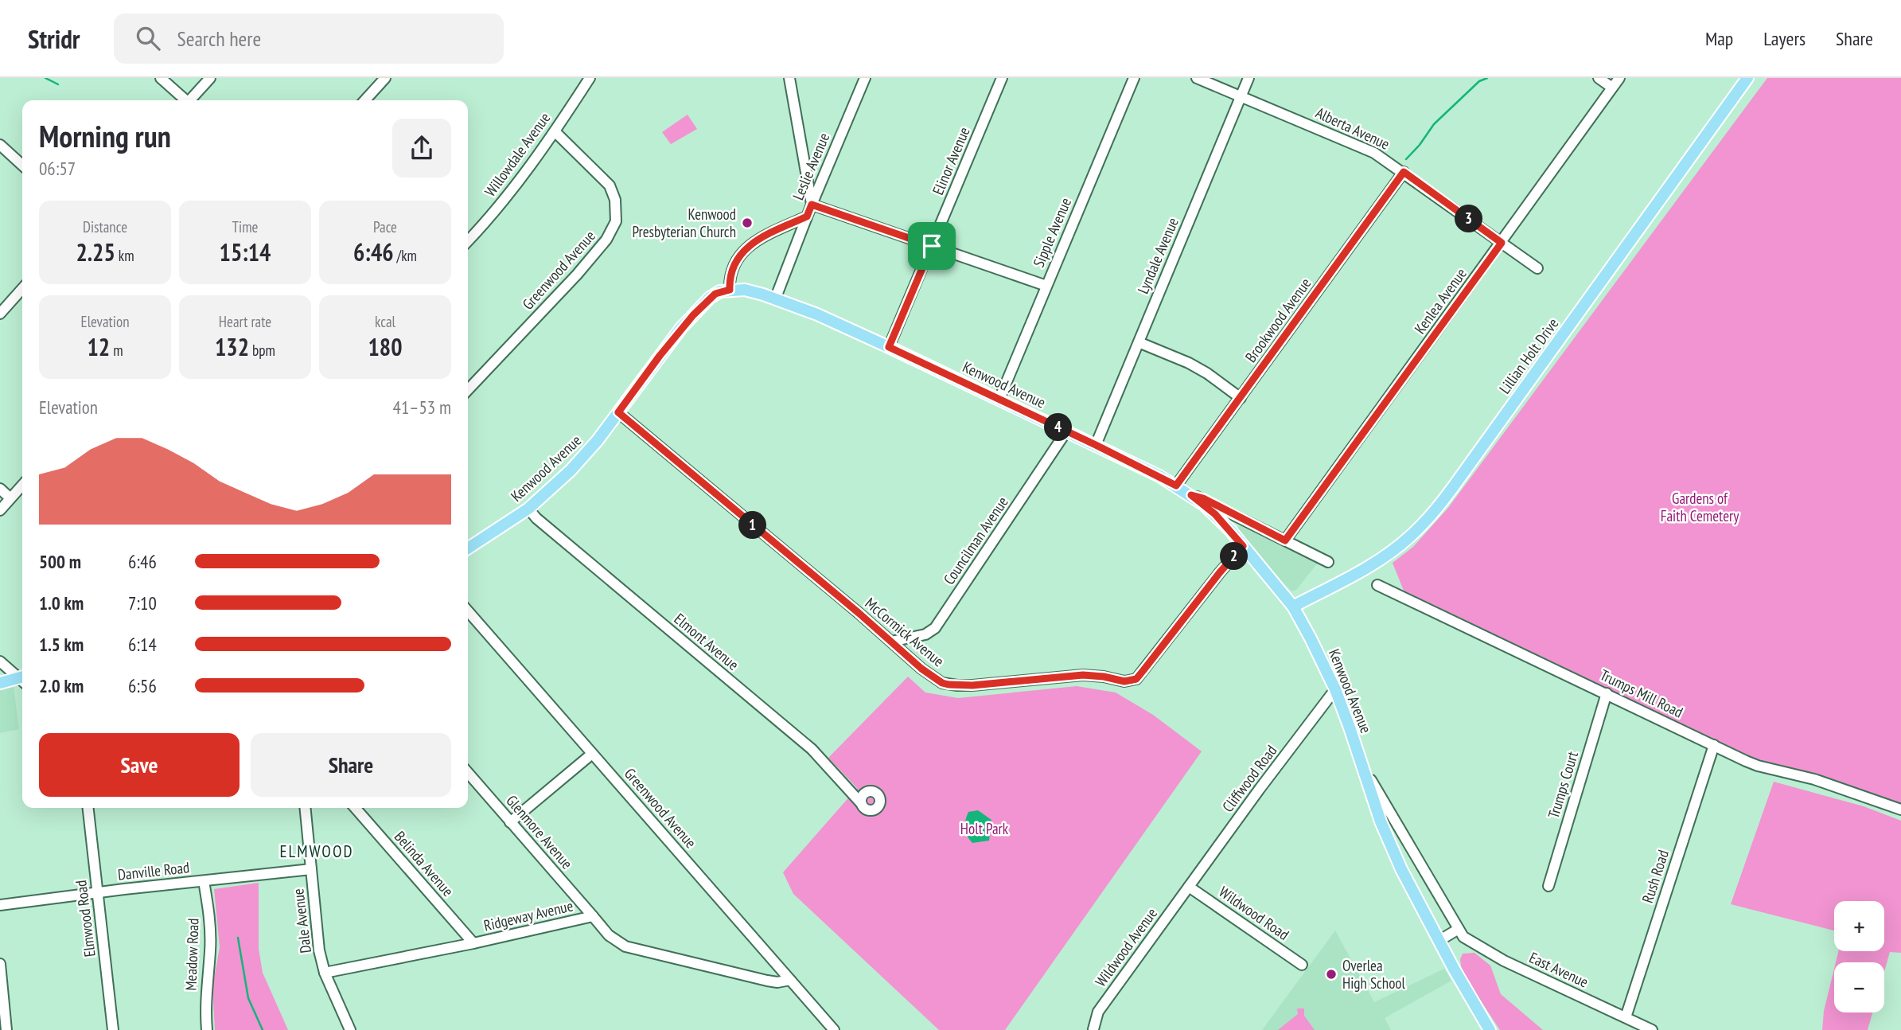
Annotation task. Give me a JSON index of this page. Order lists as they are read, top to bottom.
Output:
{
  "streets": {
    "main road": ["Lillian Holt Drive", "Kenwood Avenue"],
    "street": [
      "Alberta Avenue",
      "Willowdale Avenue",
      "Elinor Avenue",
      "Leslie Avenue",
      "Sipple Avenue",
      "Lyndale Avenue",
      "Greenwood Avenue",
      "Kenlea Avenue",
      "Brookwood Avenue",
      "Councilman Avenue",
      "McCormick Avenue",
      "Elmont Avenue",
      "Trumps Mill Road",
      "Cliffwood Road",
      "Trumps Court",
      "Glenmore Avenue",
      "Belinda Avenue",
      "Danville Road",
      "Rush Road",
      "Wildwood Road",
      "Ridgeway Avenue",
      "Elmwood Road",
      "Dale Avenue",
      "Wildwood Avenue",
      "Meadow Road",
      "East Avenue"
    ]
  },
  "crossings": [
    ["Alberta Avenue", "Lyndale Avenue"],
    ["Alberta Avenue", "Kenlea Avenue"],
    ["Alberta Avenue", "Brookwood Avenue"],
    ["Willowdale Avenue", "Greenwood Avenue"],
    ["Elinor Avenue", "Kenwood Avenue"],
    ["Leslie Avenue", "Kenwood Avenue"],
    ["Sipple Avenue", "Kenwood Avenue"],
    ["Lyndale Avenue", "Kenwood Avenue"],
    ["Greenwood Avenue", "Ridgeway Avenue"],
    ["Brookwood Avenue", "Kenwood Avenue"],
    ["Lillian Holt Drive", "Kenwood Avenue"],
    ["Kenwood Avenue", "Councilman Avenue"],
    ["Kenwood Avenue", "McCormick Avenue"],
    ["Kenwood Avenue", "Elmont Avenue"],
    ["Kenwood Avenue", "Cliffwood Road"],
    ["Kenwood Avenue", "East Avenue"],
    ["Councilman Avenue", "McCormick Avenue"],
    ["Trumps Mill Road", "Trumps Court"],
    ["Trumps Mill Road", "Rush Road"],
    ["Cliffwood Road", "Wildwood Road"],
    ["Cliffwood Road", "Wildwood Avenue"],
    ["Glenmore Avenue", "Ridgeway Avenue"],
    ["Belinda Avenue", "Ridgeway Avenue"],
    ["Danville Road", "Elmwood Road"],
    ["Danville Road", "Dale Avenue"],
    ["Danville Road", "Meadow Road"],
    ["Rush Road", "East Avenue"],
    ["Wildwood Road", "Wildwood Avenue"],
    ["Ridgeway Avenue", "Dale Avenue"]
  ],
  "districts": ["ELMWOOD"],
  "parks": ["Gardens of Faith Cemetery", "Holt Park"],
  "places": ["Kenwood Presbyterian Church", "Overlea High School"],
  "page": {
    "header": "Stridr",
    "search": "Search here",
    "nav": ["Map", "Layers", "Share"],
    "heading": ["Morning run", "06:57"],
    "stats": [
      ["Distance", "2.25 km"],
      ["Time", "15:14"],
      ["Pace", "6:46 /km"],
      ["Elevation", "12 m"],
      ["Heart rate", "132 bpm"],
      ["kcal", "180"]
    ],
    "pins": [
      "3",
      "4",
      "1",
      "2"
    ],
    "chart": ["Elevation", "41–53 m"],
    "list": [
      {
        "name": "500 m",
        "note": "6:46"
      },
      {
        "name": "1.0 km",
        "note": "7:10"
      },
      {
        "name": "1.5 km",
        "note": "6:14"
      },
      {
        "name": "2.0 km",
        "note": "6:56"
      }
    ],
    "buttons": ["Save", "Share"],
    "map_buttons": ["+", "−"]
  }
}
